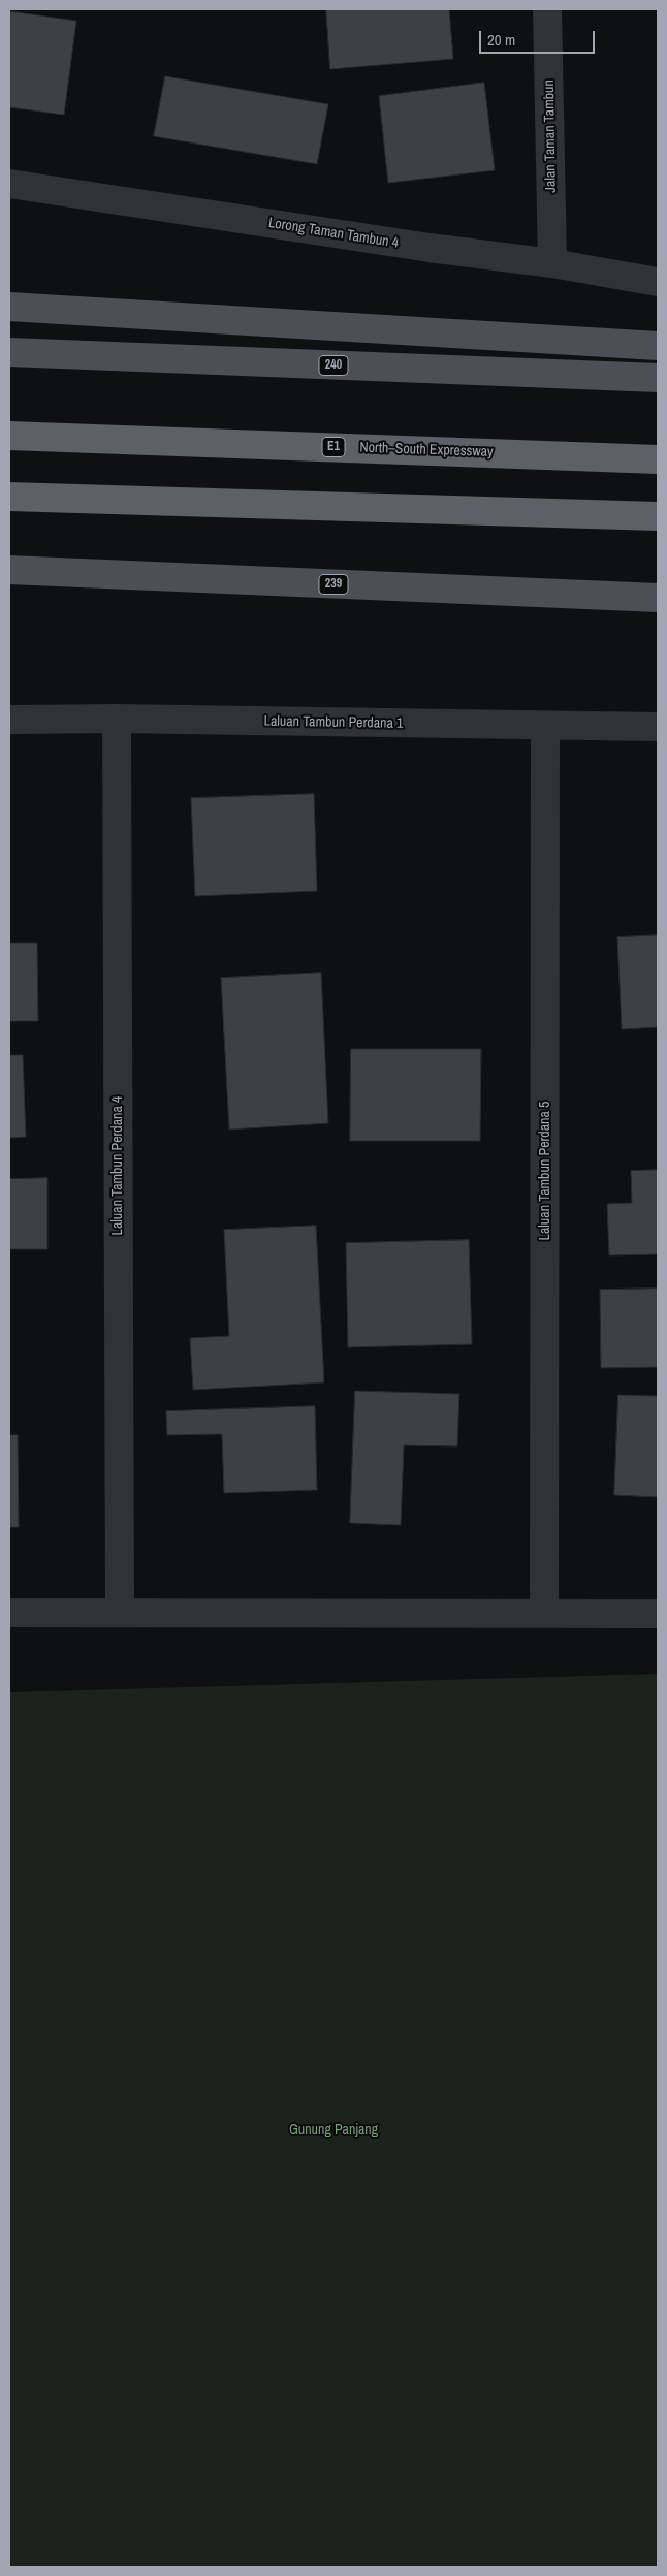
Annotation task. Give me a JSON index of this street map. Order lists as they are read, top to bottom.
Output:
{
  "streets": {
    "highway": ["E1", "North–South Expressway"],
    "main road": ["240", "239"],
    "street": [
      "Jalan Taman Tambun",
      "Lorong Taman Tambun 4",
      "Laluan Tambun Perdana 1",
      "Laluan Tambun Perdana 4",
      "Laluan Tambun Perdana 5"
    ]
  },
  "crossings": [
    ["Jalan Taman Tambun", "Lorong Taman Tambun 4"],
    ["Laluan Tambun Perdana 1", "Laluan Tambun Perdana 4"],
    ["Laluan Tambun Perdana 1", "Laluan Tambun Perdana 5"]
  ],
  "parks": ["Gunung Panjang"],
  "scale_bar": "20 m"
}
